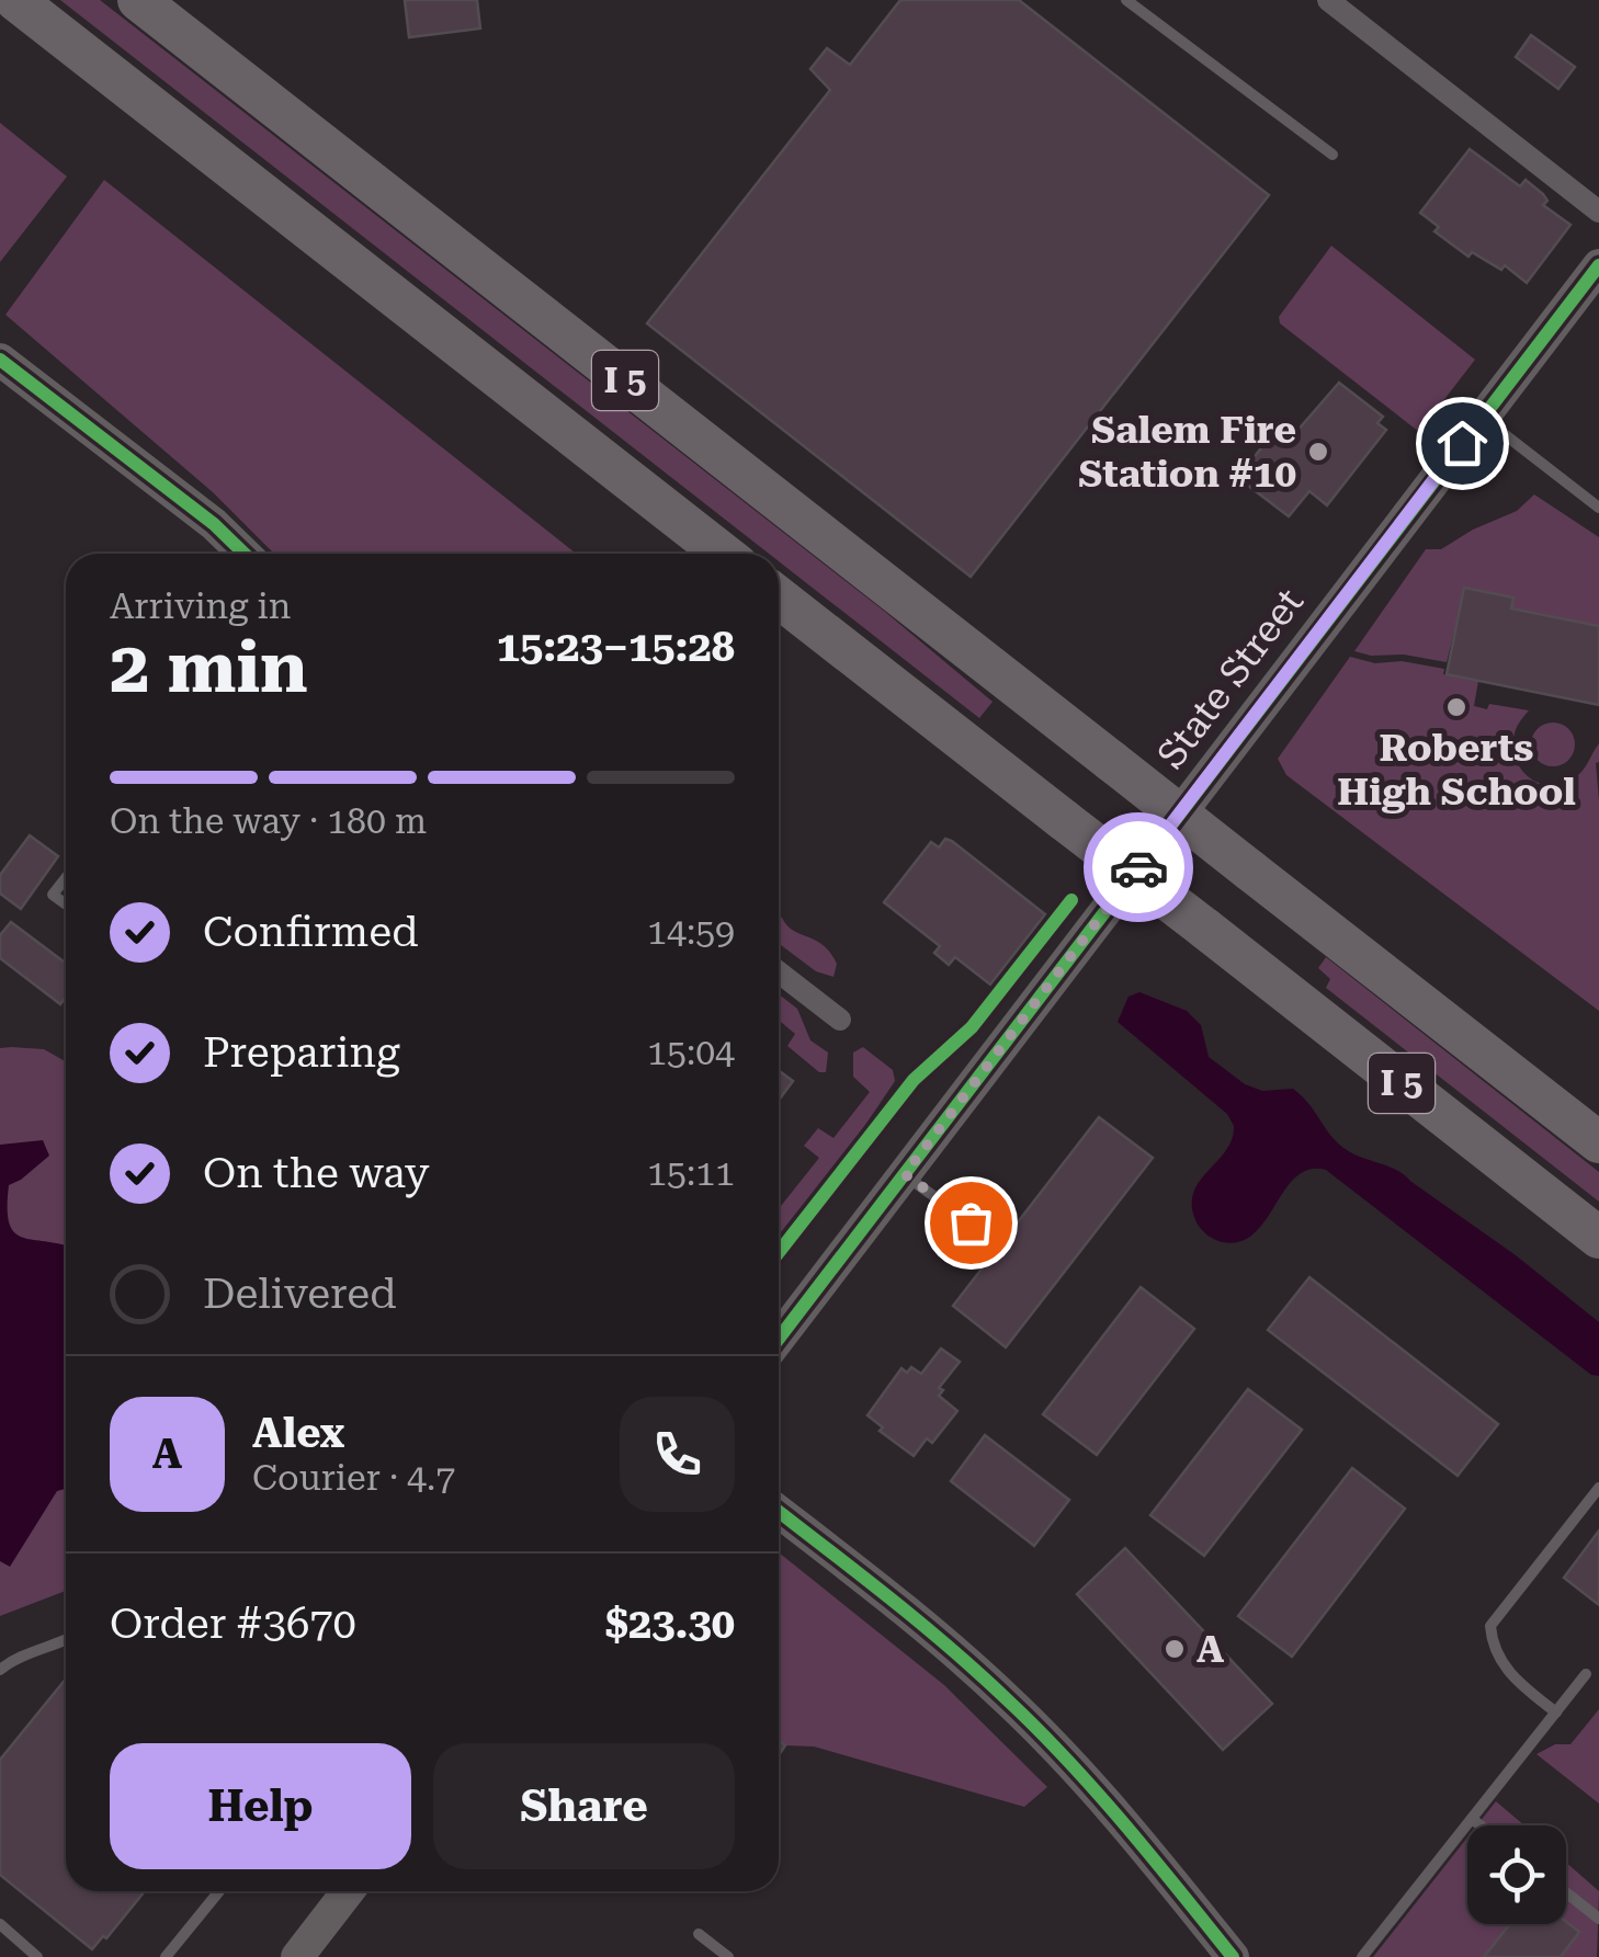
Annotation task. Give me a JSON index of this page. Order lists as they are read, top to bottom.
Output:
{
  "streets": {
    "highway": ["I 5"],
    "main road": ["State Street"]
  },
  "places": ["Salem Fire Station #10", "Roberts High School", "A"],
  "page": {
    "heading": ["2 min", "Arriving in", "15:23–15:28"],
    "panel": [
      "Alex",
      "Courier · 4.7",
      "Order #3670",
      "$23.30"
    ],
    "bar": "On the way · 180 m",
    "list": [
      ["Confirmed", "14:59"],
      ["Preparing", "15:04"],
      ["On the way", "15:11"],
      "Delivered"
    ],
    "round": "A",
    "buttons": ["Help", "Share"]
  }
}
